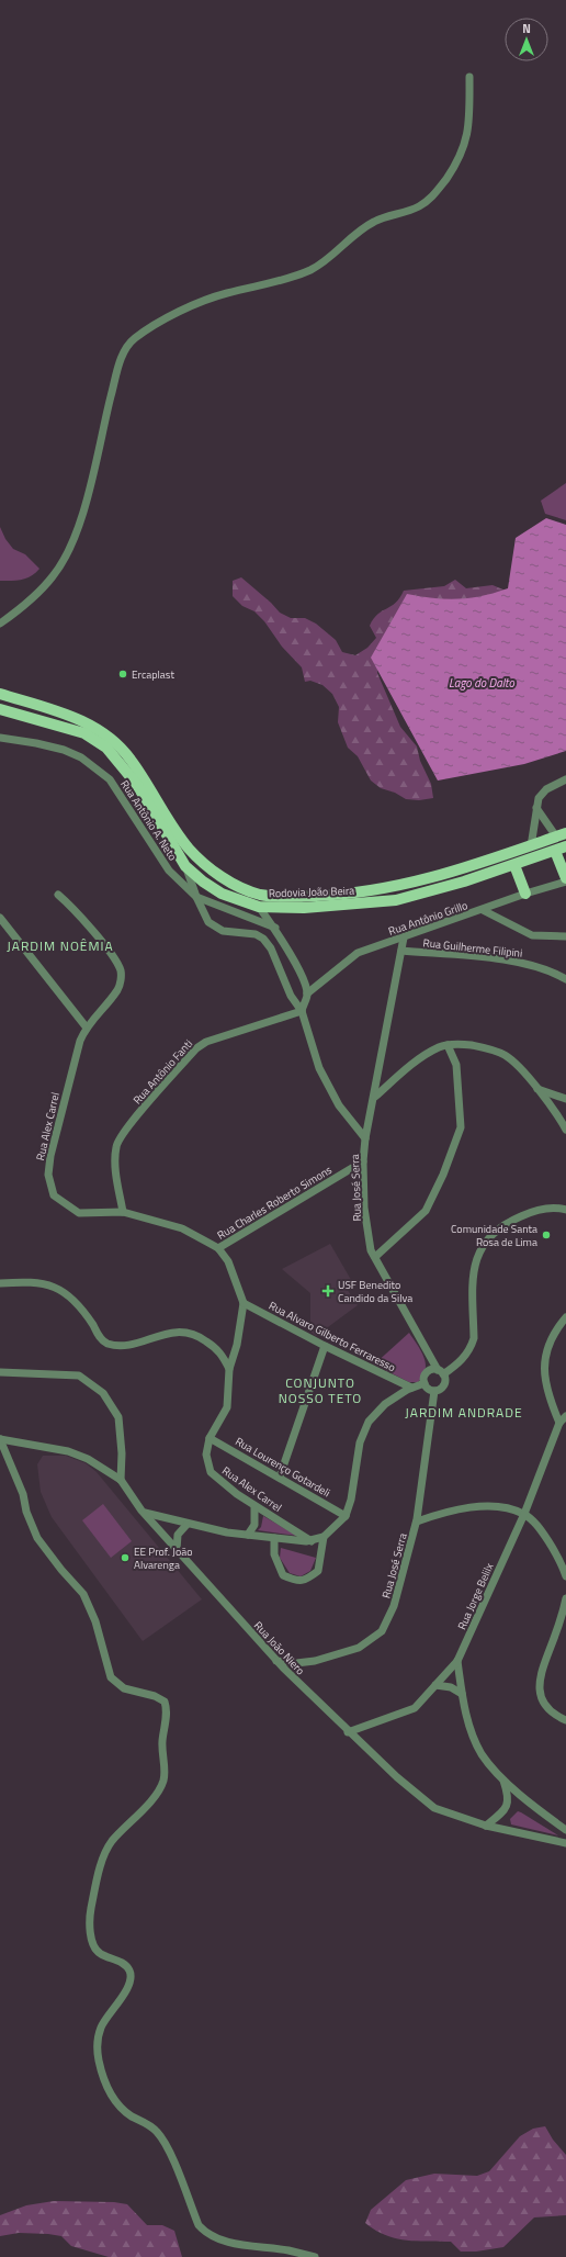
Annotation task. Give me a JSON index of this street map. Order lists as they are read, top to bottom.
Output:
{
  "streets": {
    "main road": ["Rodovia João Beira"],
    "street": [
      "Rua Antônio A. Neto",
      "Rua Antônio Grillo",
      "Rua Guilherme Filipini",
      "Rua Antônio Fanti",
      "Rua Alex Carrel",
      "Rua José Serra",
      "Rua Charles Roberto Simons",
      "Rua Alvaro Gilberto Ferraresso",
      "Rua Lourenço Gotardeli",
      "Rua Jorge Belilx",
      "Rua João Niero"
    ]
  },
  "crossings": [
    ["Rua Antônio Grillo", "Rua José Serra"],
    ["Rua Guilherme Filipini", "Rua José Serra"],
    ["Rua Antônio Fanti", "Rua Alex Carrel"],
    ["Rua Alex Carrel", "Rua Charles Roberto Simons"],
    ["Rua Alex Carrel", "Rua Alvaro Gilberto Ferraresso"],
    ["Rua Alex Carrel", "Rua Lourenço Gotardeli"],
    ["Rua José Serra", "Rua Charles Roberto Simons"],
    ["Rua José Serra", "Rua João Niero"],
    ["Rua Jorge Belilx", "Rua João Niero"]
  ],
  "districts": ["JARDIM NOÊMIA", "CONJUNTO NOSSO TETO", "JARDIM ANDRADE"],
  "water": ["Lago do Dalto"],
  "places": {
    "other": ["Ercaplast", "Comunidade Santa Rosa de Lima", "EE Prof. João Alvarenga"],
    "health": ["USF Benedito Candido da Silva"]
  },
  "north": "top"
}
